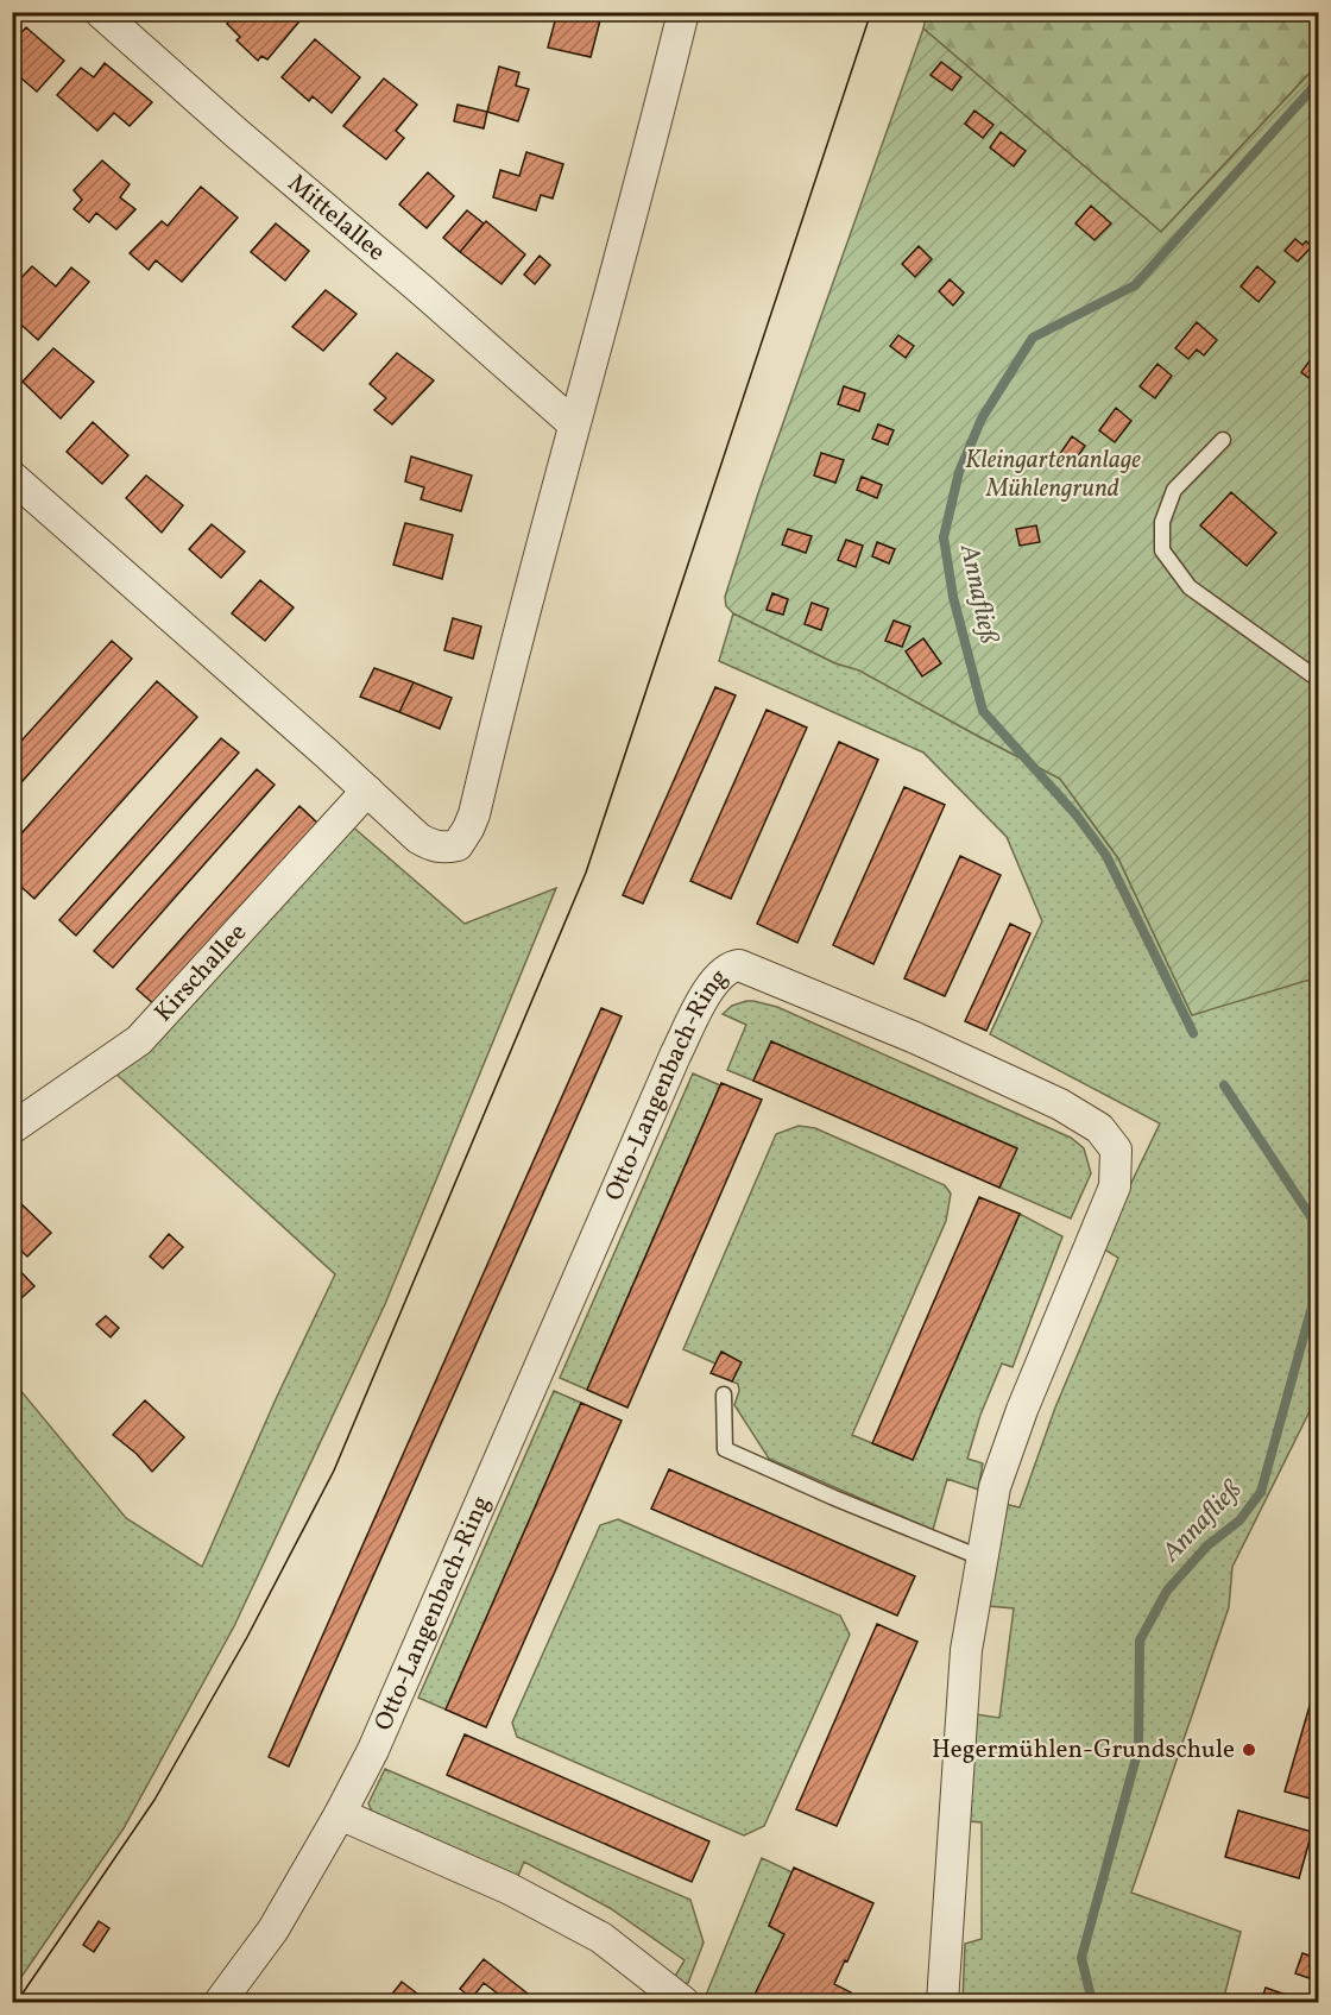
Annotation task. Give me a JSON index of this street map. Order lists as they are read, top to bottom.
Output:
{
  "streets": {
    "street": ["Mittelallee", "Kirschallee", "Otto-Langenbach-Ring"]
  },
  "water": ["Annafließ"],
  "parks": ["Kleingartenanlage Mühlengrund"],
  "places": ["Hegermühlen-Grundschule"]
}
